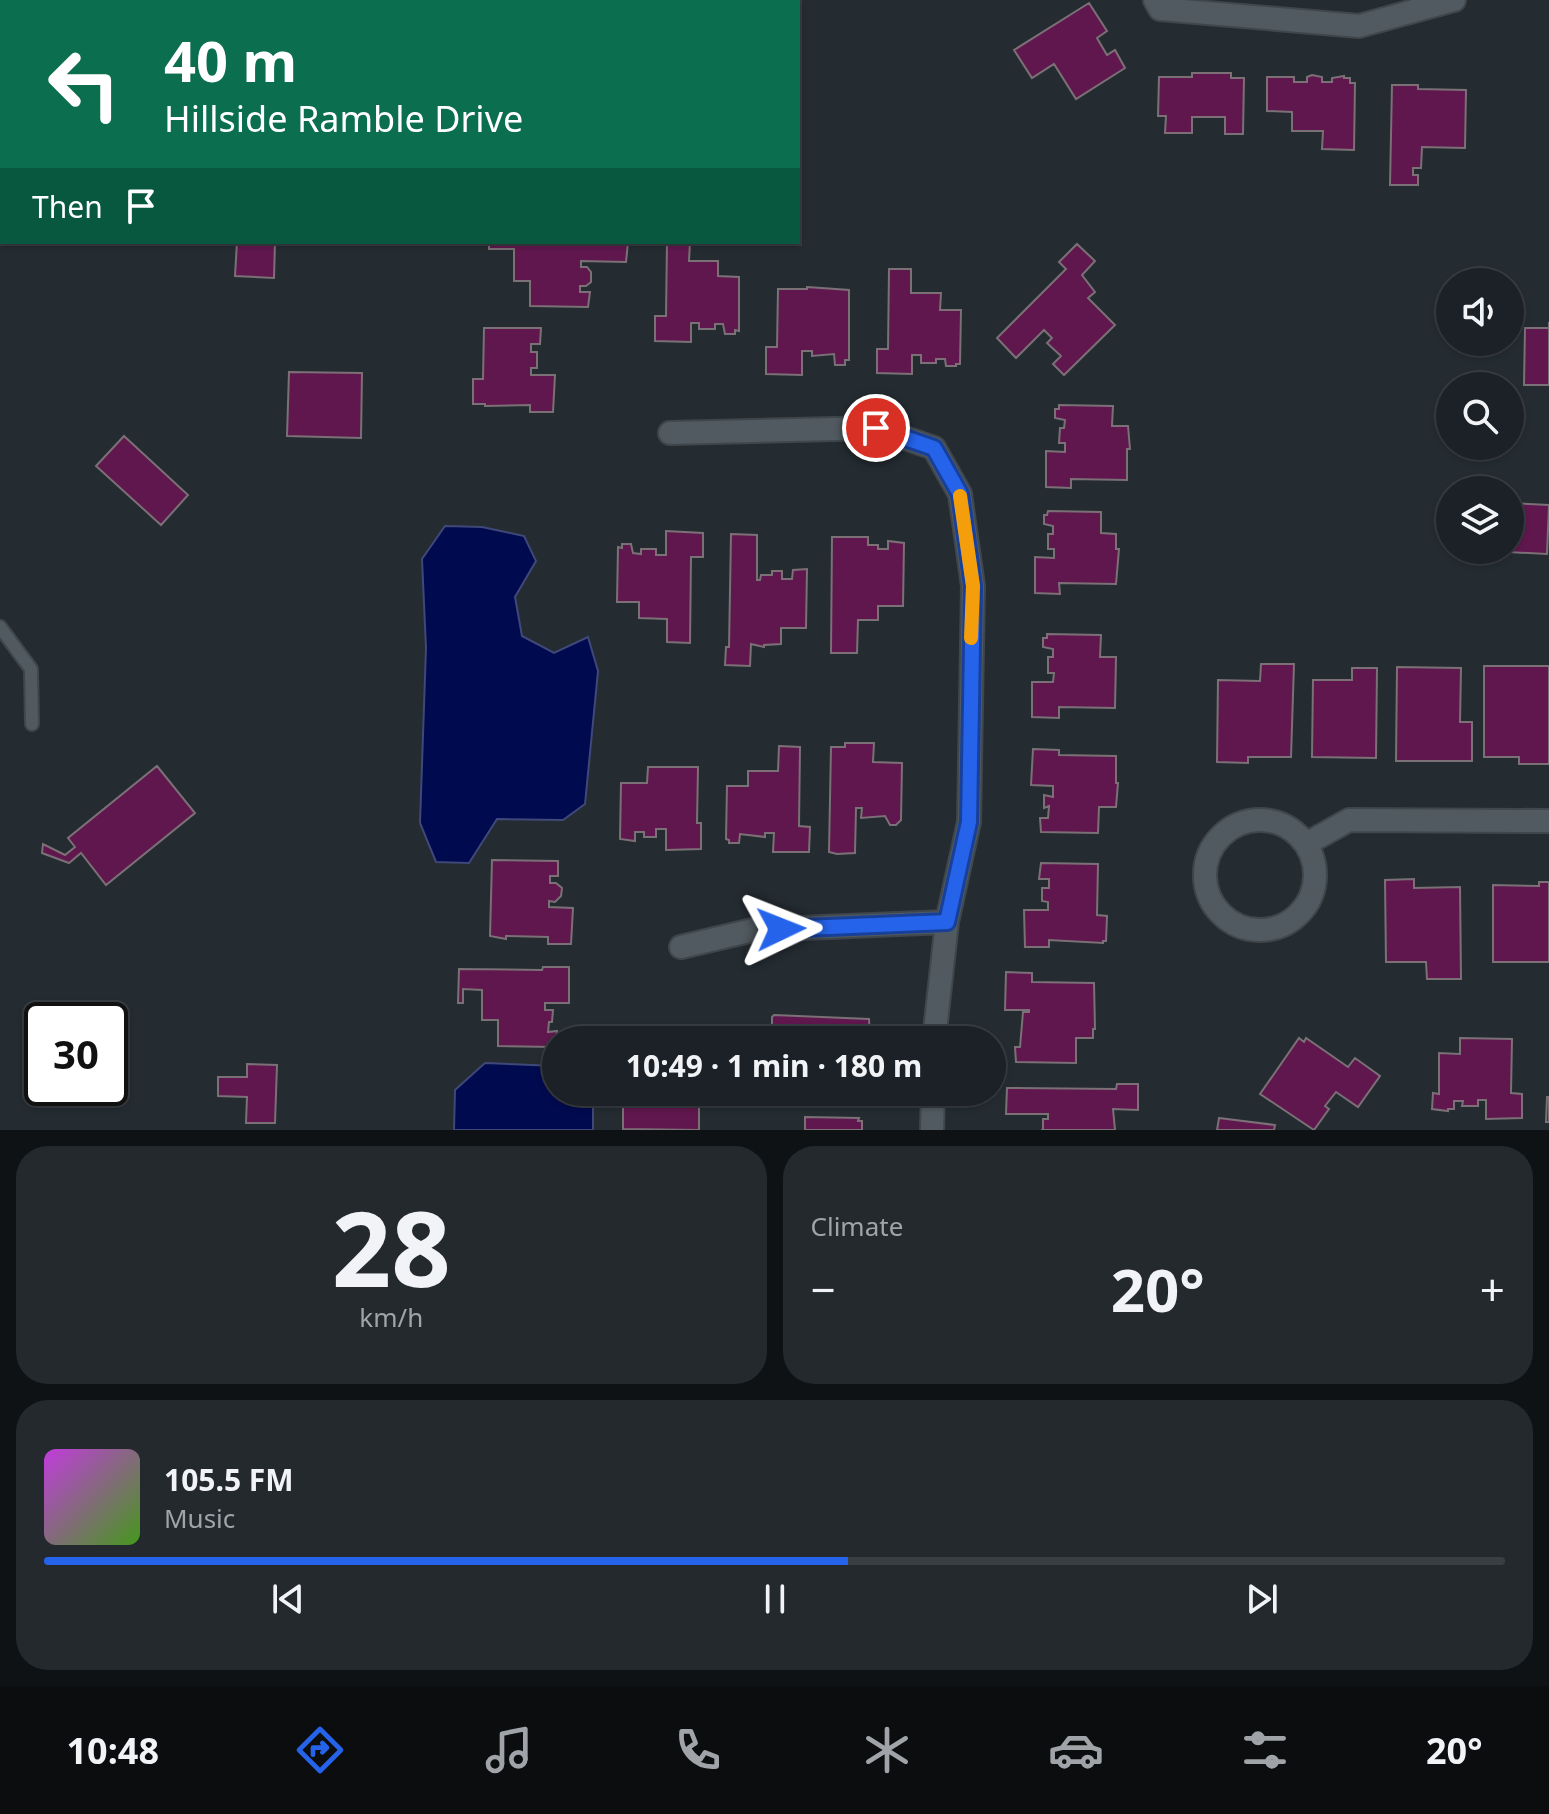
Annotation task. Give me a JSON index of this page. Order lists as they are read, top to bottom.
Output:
{
  "page": {
    "turn": ["40 m", "Hillside Ramble Drive"],
    "then": "Then",
    "limit": "30",
    "trip": "10:49 · 1 min · 180 m",
    "tile": [
      ["28", "km/h"],
      "Climate"
    ],
    "heat": ["−", "20°", "+"],
    "song": ["105.5 FM", "Music"],
    "tabs": ["10:48", "20°"]
  }
}
